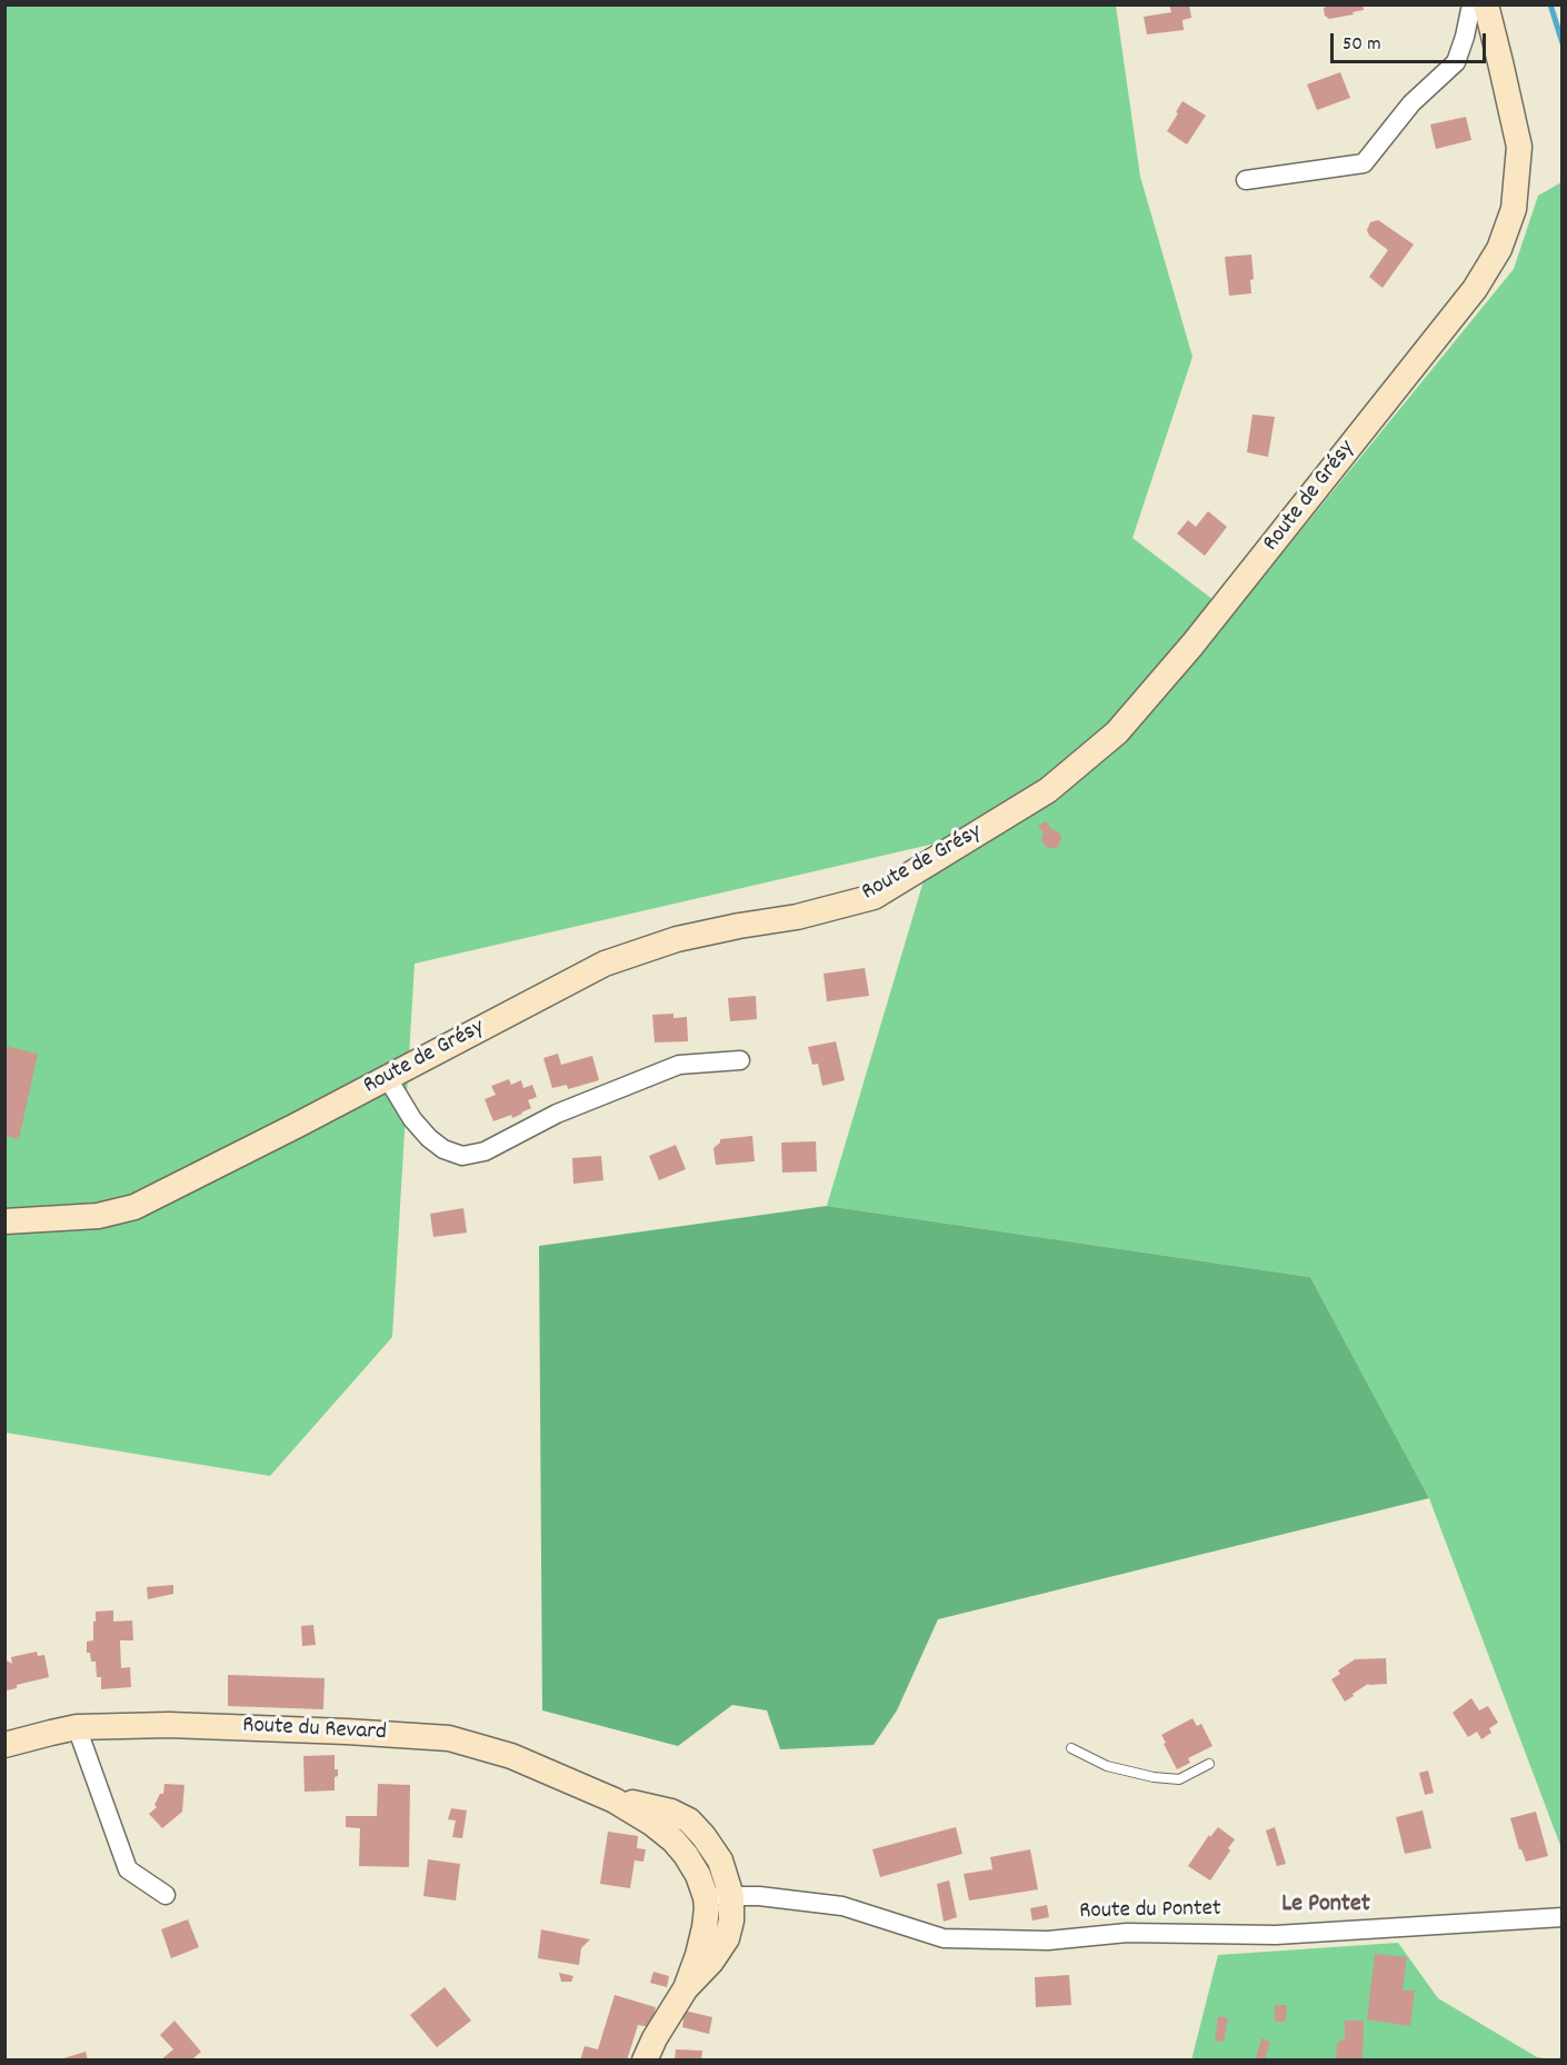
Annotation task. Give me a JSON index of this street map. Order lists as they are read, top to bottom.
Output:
{
  "streets": {
    "main road": ["Route de Grésy", "Route du Revard"],
    "street": ["Route du Pontet"]
  },
  "crossings": [
    ["Route du Revard", "Route du Pontet"]
  ],
  "districts": ["Le Pontet"],
  "scale_bar": "50 m"
}
